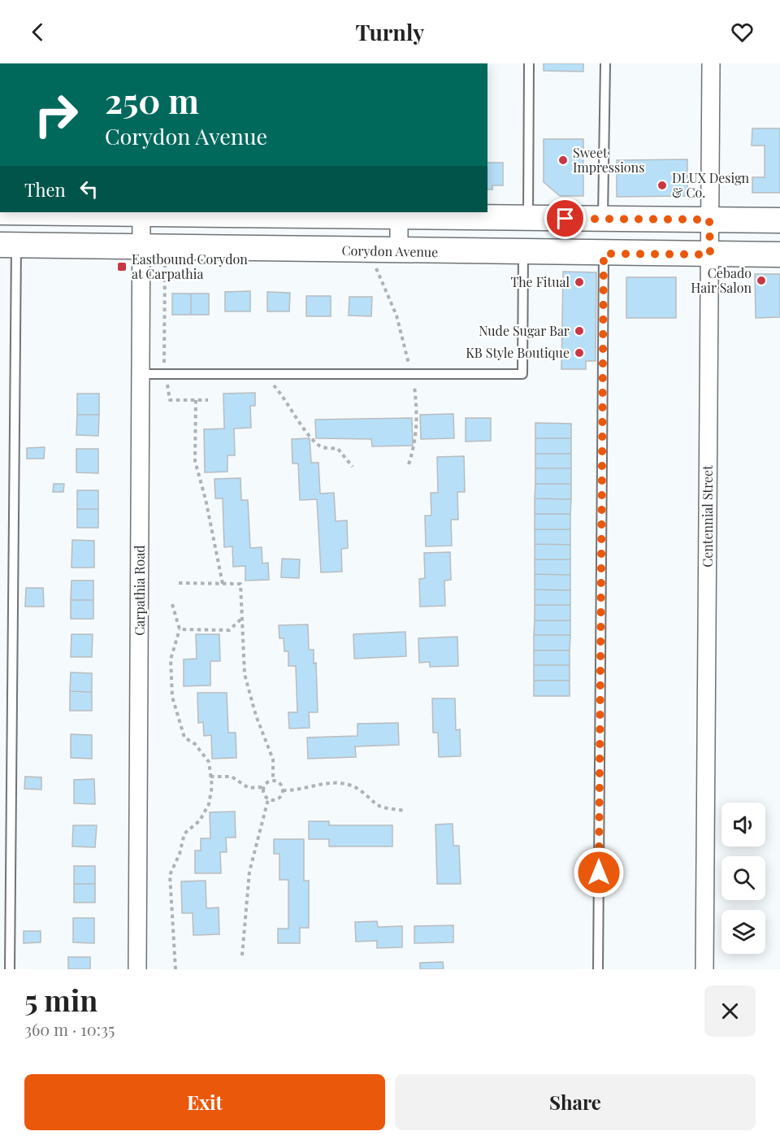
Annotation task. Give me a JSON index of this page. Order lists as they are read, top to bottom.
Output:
{
  "streets": {
    "main road": ["Corydon Avenue"],
    "street": ["Centennial Street", "Carpathia Road"]
  },
  "crossings": [
    ["Corydon Avenue", "Centennial Street"],
    ["Corydon Avenue", "Carpathia Road"]
  ],
  "places": {
    "other": [
      "Sweet Impressions",
      "DLUX Design & Co.",
      "Cebado Hair Salon",
      "The Fitual",
      "Nude Sugar Bar",
      "KB Style Boutique"
    ],
    "transit": ["Eastbound Corydon at Carpathia"]
  },
  "page": {
    "header": "Turnly",
    "turn": ["250 m", "Corydon Avenue"],
    "then": "Then",
    "heading": ["5 min", "360 m · 10:35"],
    "buttons": ["Exit", "Share"]
  }
}
